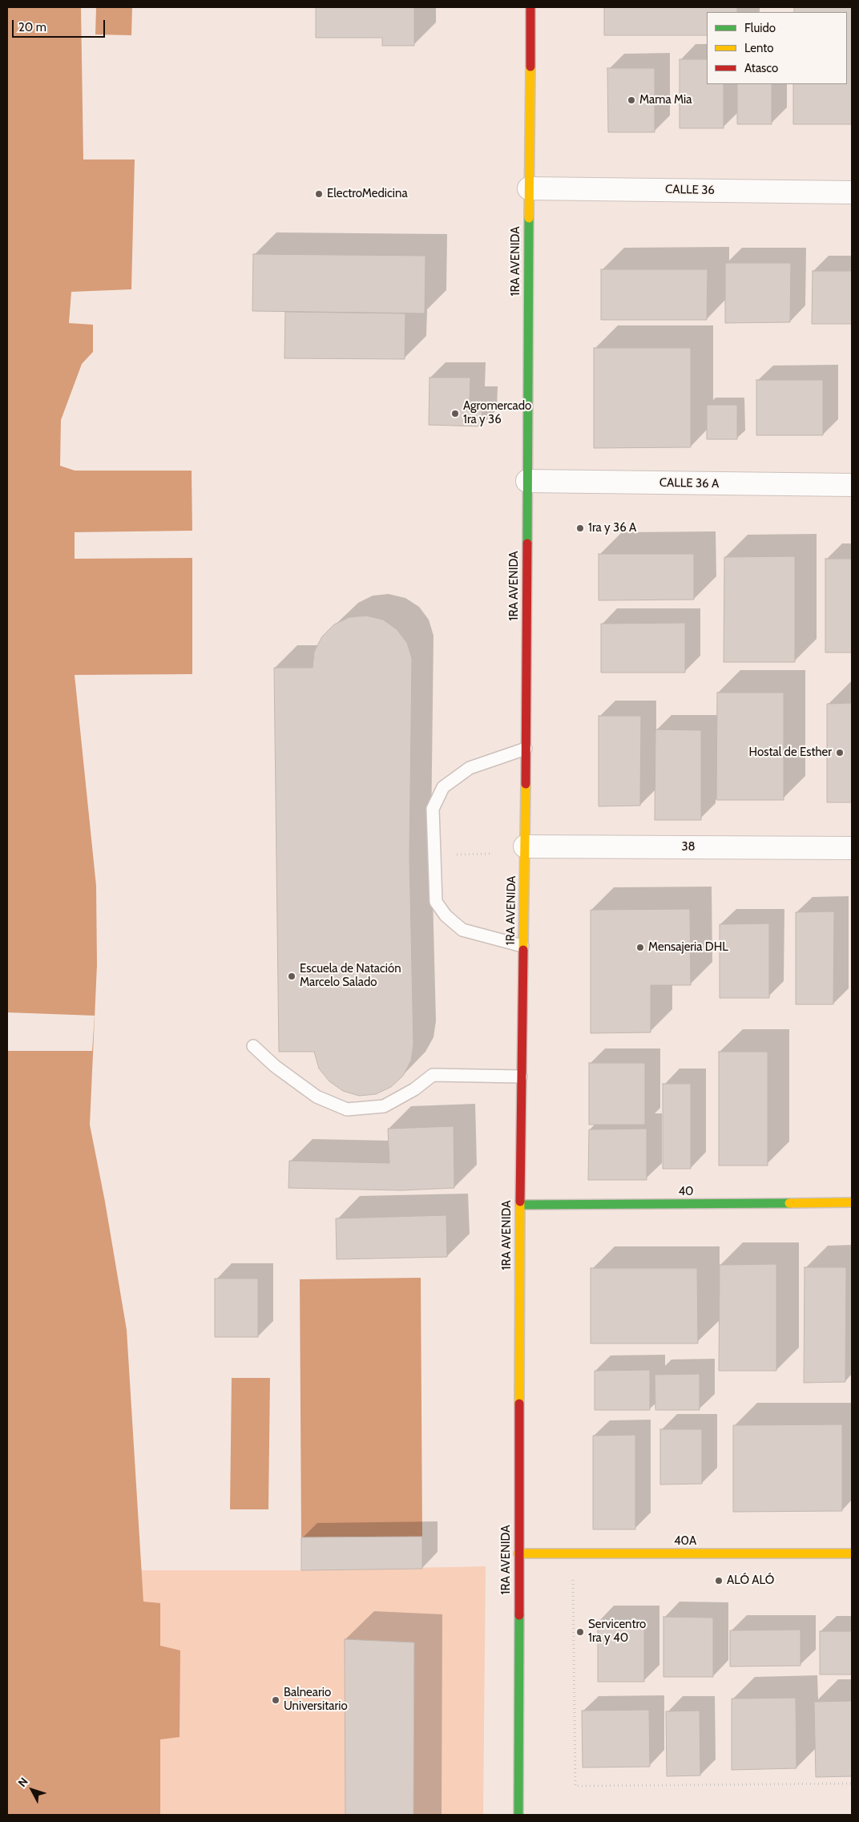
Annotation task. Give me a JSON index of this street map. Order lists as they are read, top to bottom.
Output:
{
  "streets": {
    "street": [
      "CALLE 36",
      "1RA AVENIDA",
      "CALLE 36 A",
      "38",
      "40",
      "40A"
    ]
  },
  "crossings": [
    ["CALLE 36", "1RA AVENIDA"],
    ["1RA AVENIDA", "CALLE 36 A"],
    ["1RA AVENIDA", "38"],
    ["1RA AVENIDA", "40"],
    ["1RA AVENIDA", "40A"]
  ],
  "places": [
    "Mama Mia",
    "ElectroMedicina",
    "Agromercado 1ra y 36",
    "1ra y 36 A",
    "Hostal de Esther",
    "Mensajeria DHL",
    "Escuela de Natación Marcelo Salado",
    "ALÓ ALÓ",
    "Servicentro 1ra y 40",
    "Balneario Universitario"
  ],
  "legend": ["Fluido", "Lento", "Atasco"],
  "scale_bar": "20 m",
  "north": "top left"
}
